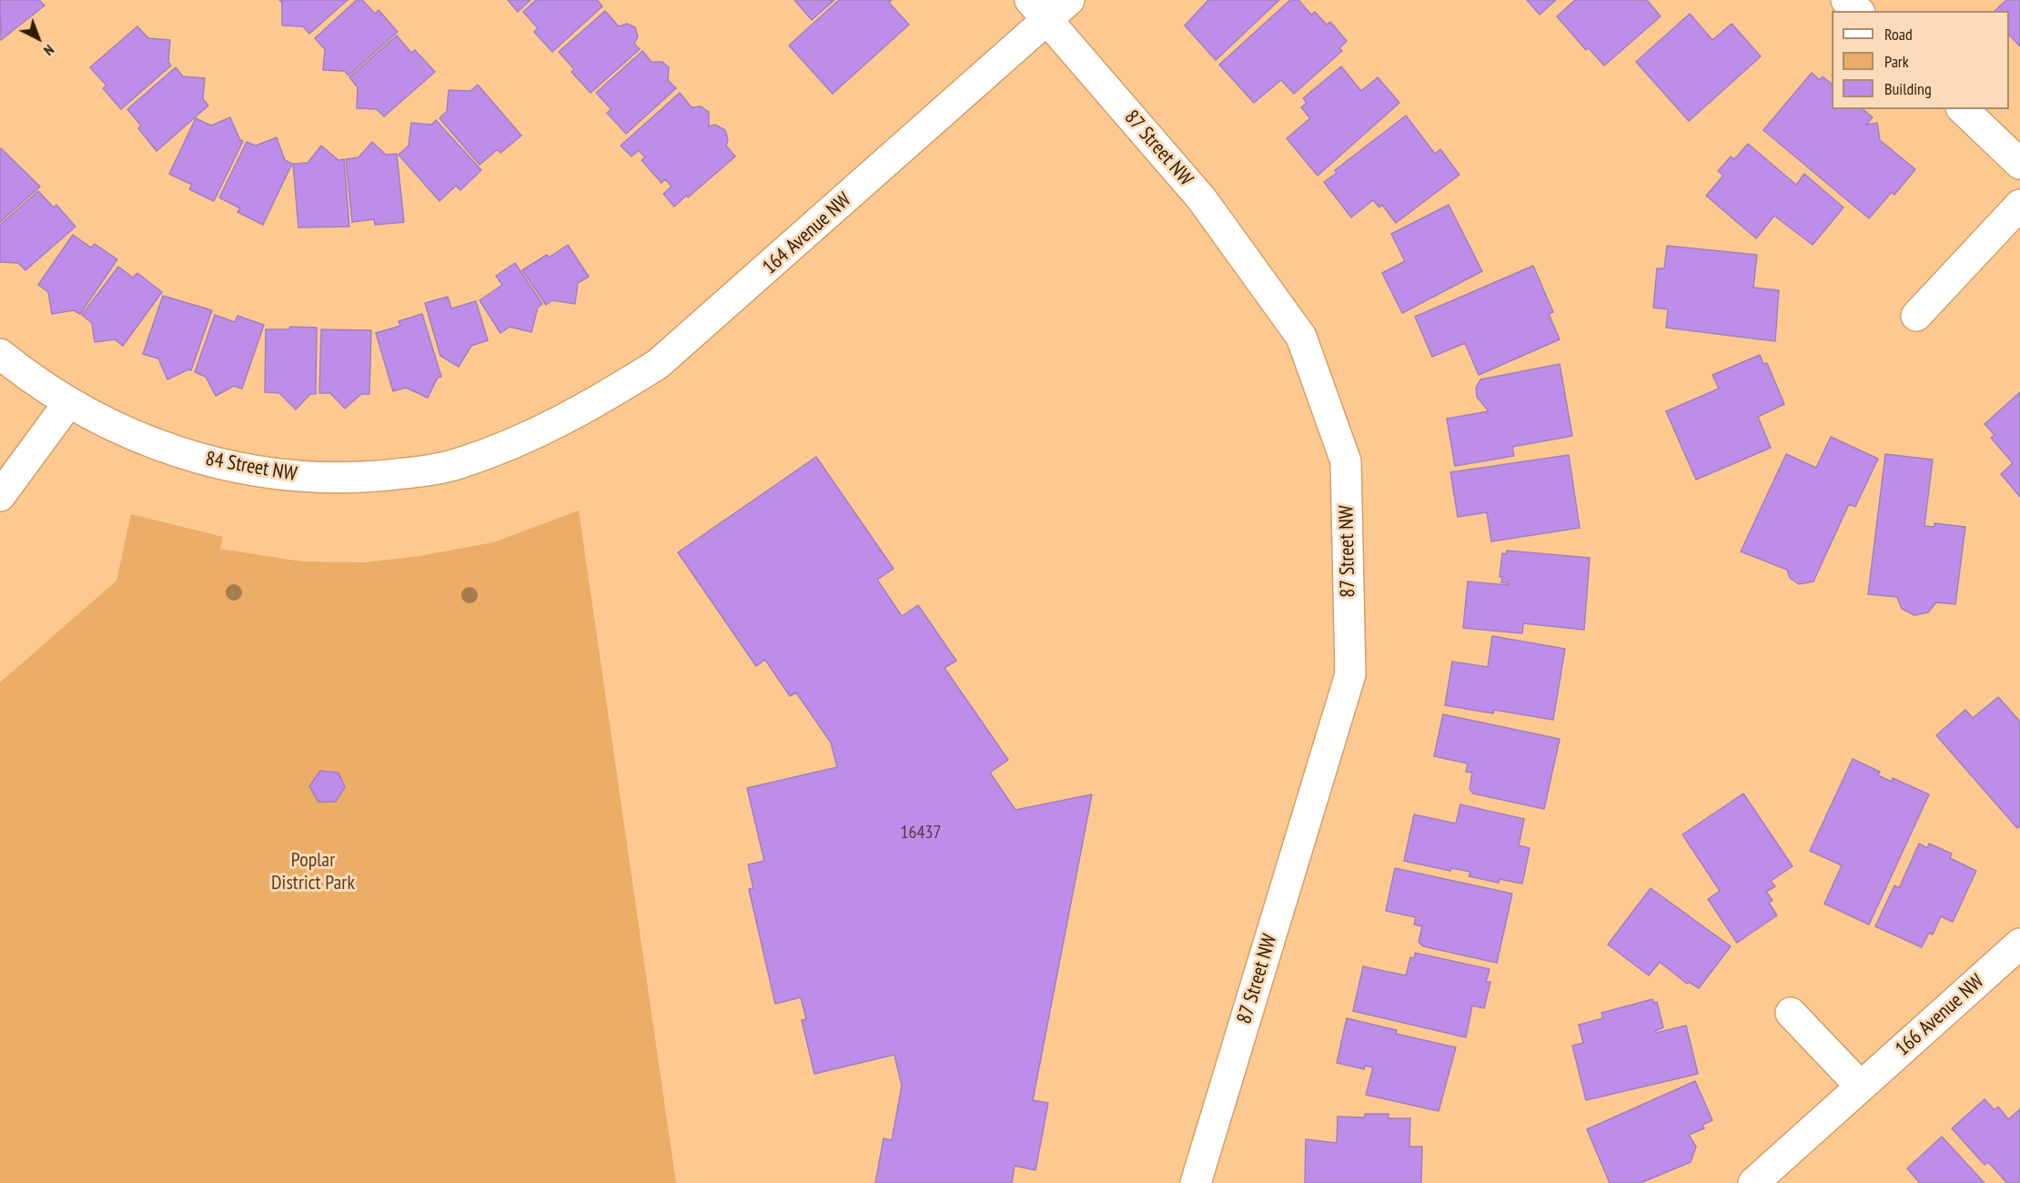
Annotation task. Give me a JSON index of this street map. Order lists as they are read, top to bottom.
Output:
{
  "streets": {
    "street": [
      "87 Street NW",
      "164 Avenue NW",
      "84 Street NW",
      "166 Avenue NW"
    ]
  },
  "crossings": [
    ["87 Street NW", "164 Avenue NW"],
    ["164 Avenue NW", "84 Street NW"]
  ],
  "parks": ["Poplar District Park"],
  "house_numbers": ["16437"],
  "legend": ["Road", "Park", "Building"],
  "north": "bottom right"
}
